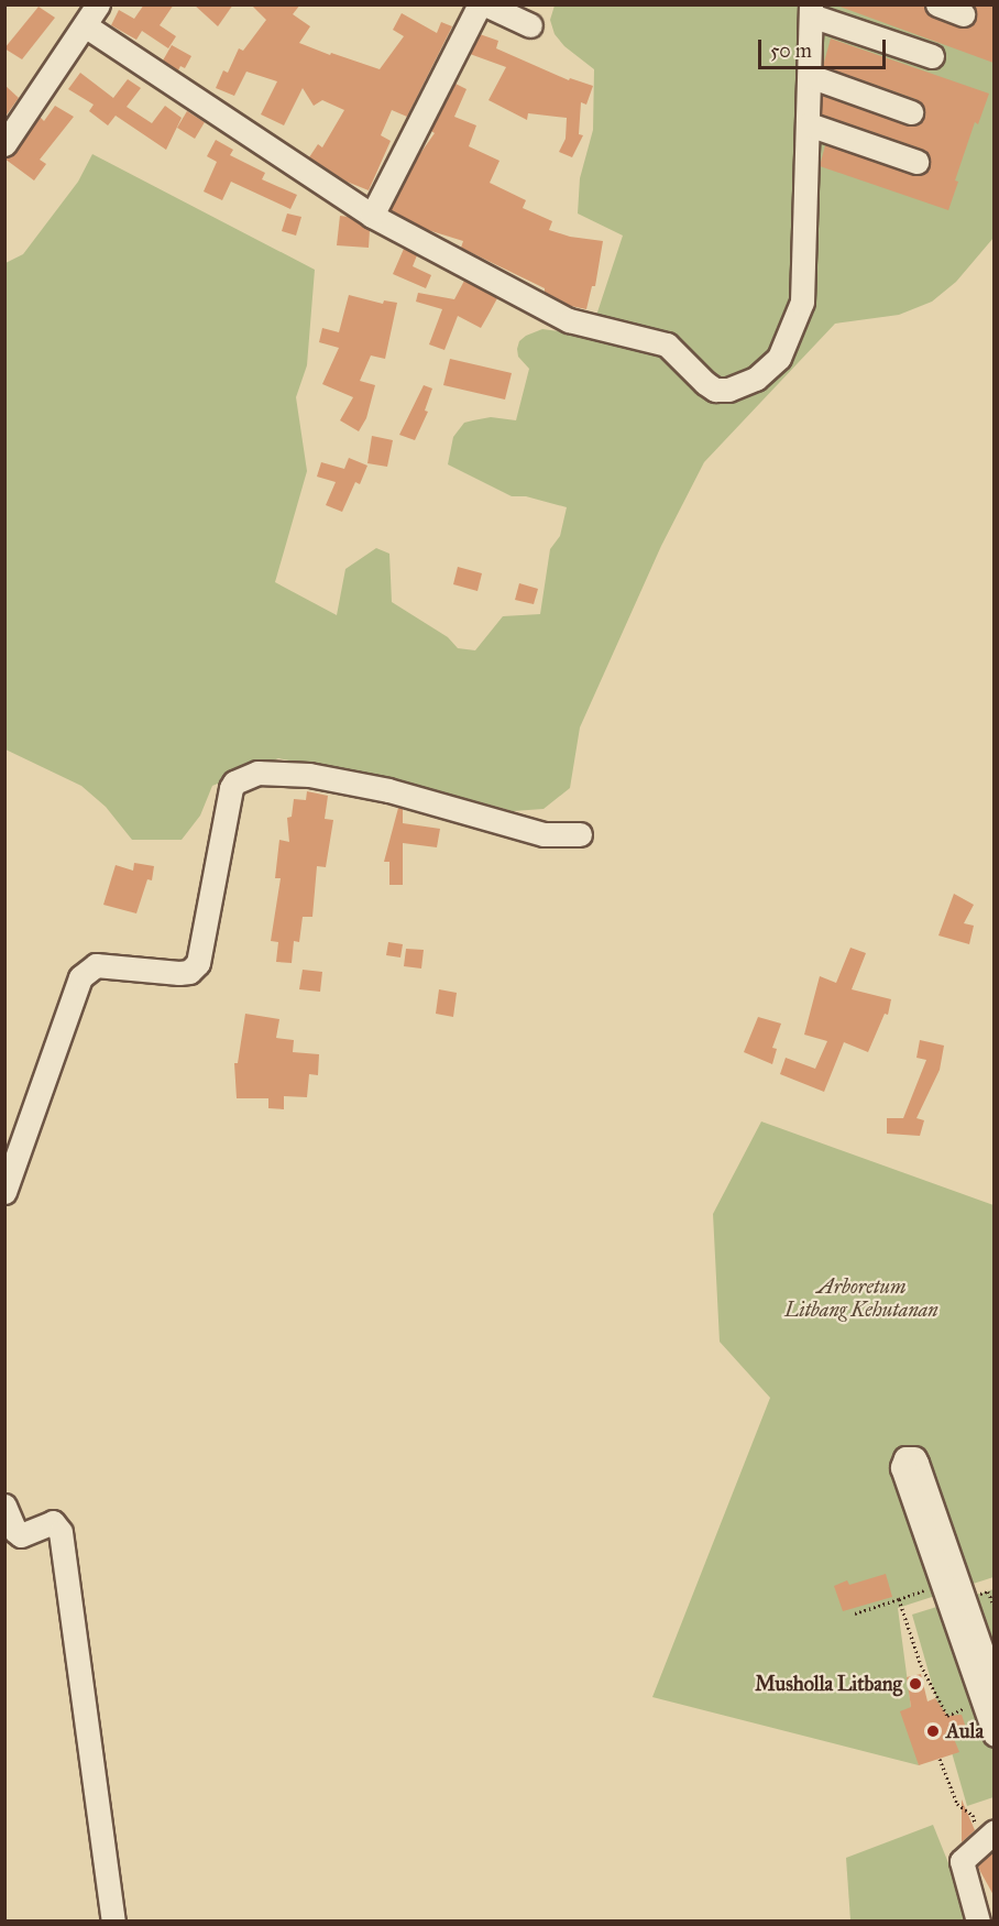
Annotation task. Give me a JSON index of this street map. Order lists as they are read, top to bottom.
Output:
{
  "parks": ["Arboretum Litbang Kehutanan"],
  "places": ["Musholla Litbang", "Aula"],
  "scale_bar": "50 m"
}
